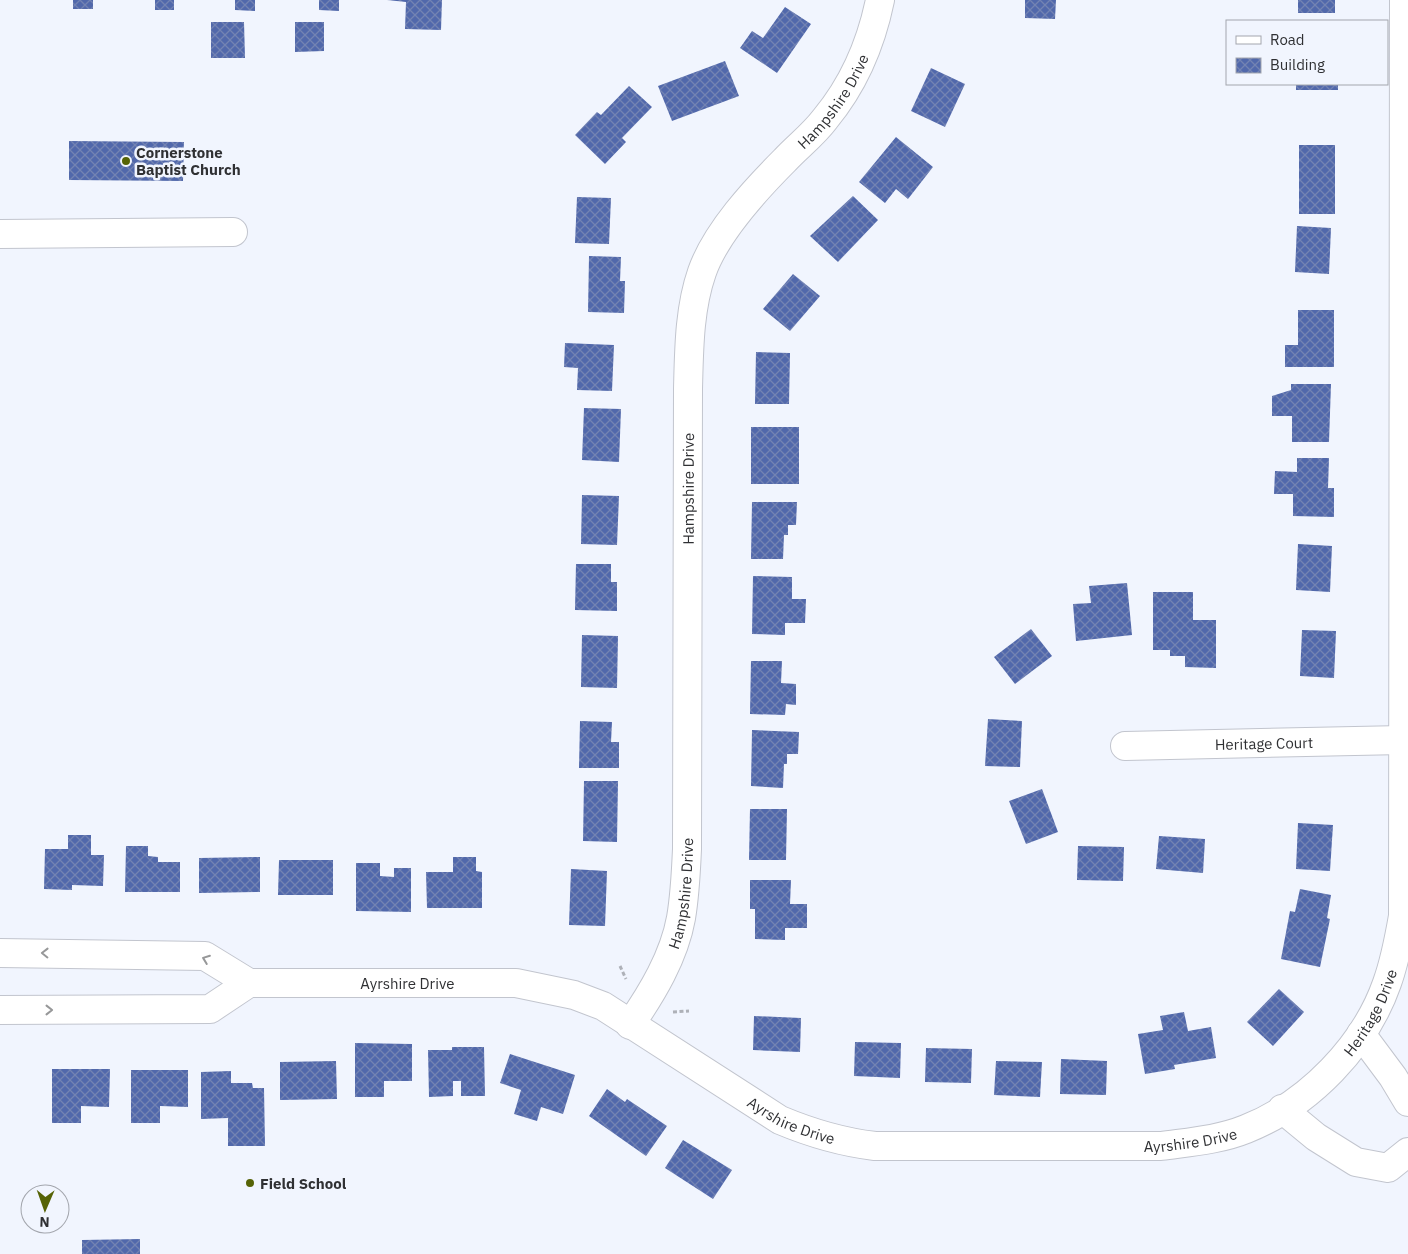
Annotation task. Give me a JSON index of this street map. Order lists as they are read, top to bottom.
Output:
{
  "streets": {
    "street": [
      "Hampshire Drive",
      "Heritage Court",
      "Ayrshire Drive",
      "Heritage Drive"
    ]
  },
  "crossings": [
    ["Hampshire Drive", "Ayrshire Drive"],
    ["Heritage Court", "Heritage Drive"],
    ["Ayrshire Drive", "Heritage Drive"]
  ],
  "places": ["Cornerstone Baptist Church", "Field School"],
  "legend": ["Road", "Building"],
  "north": "bottom"
}
